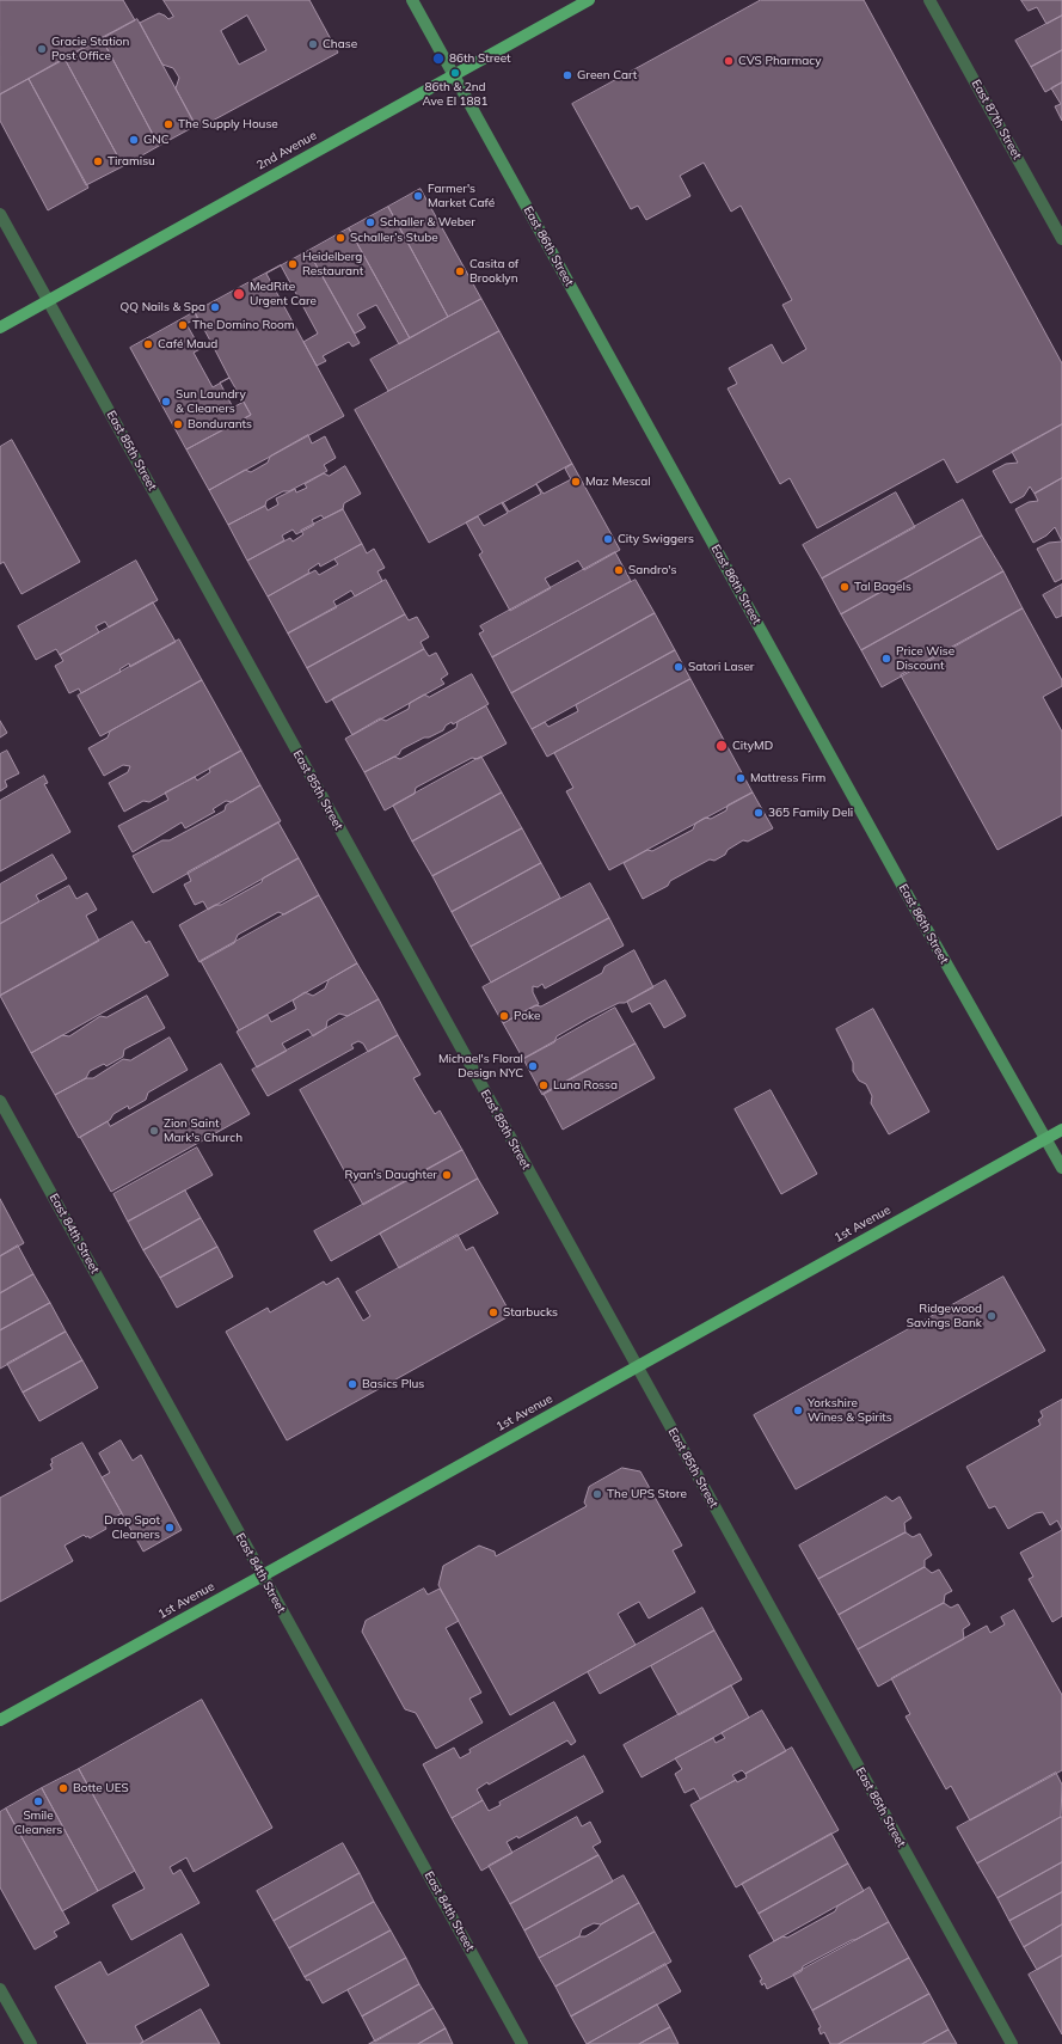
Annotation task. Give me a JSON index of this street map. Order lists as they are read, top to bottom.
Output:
{
  "streets": {
    "main road": ["2nd Avenue", "East 86th Street", "1st Avenue"],
    "street": ["East 87th Street", "East 85th Street", "East 84th Street"]
  },
  "crossings": [
    ["2nd Avenue", "East 86th Street"],
    ["2nd Avenue", "East 85th Street"],
    ["East 86th Street", "1st Avenue"],
    ["East 85th Street", "1st Avenue"],
    ["1st Avenue", "East 84th Street"]
  ],
  "places": [
    "Chase",
    "Gracie Station Post Office",
    "86th Street",
    "CVS Pharmacy",
    "86th & 2nd Ave El 1881",
    "Green Cart",
    "The Supply House",
    "GNC",
    "Tiramisu",
    "Farmer's Market Café",
    "Schaller & Weber",
    "Schaller’s Stube",
    "Heidelberg Restaurant",
    "Casita of Brooklyn",
    "MedRite Urgent Care",
    "QQ Nails & Spa",
    "The Domino Room",
    "Café Maud",
    "Sun Laundry & Cleaners",
    "Bondurants",
    "Maz Mescal",
    "City Swiggers",
    "Sandro's",
    "Tal Bagels",
    "Price Wise Discount",
    "Satori Laser",
    "CityMD",
    "Mattress Firm",
    "365 Family Deli",
    "Poke",
    "Michael's Floral Design NYC",
    "Luna Rossa",
    "Zion Saint Mark's Church",
    "Ryan's Daughter",
    "Starbucks",
    "Ridgewood Savings Bank",
    "Basics Plus",
    "Yorkshire Wines & Spirits",
    "The UPS Store",
    "Drop Spot Cleaners",
    "Botte UES",
    "Smile Cleaners"
  ]
}
